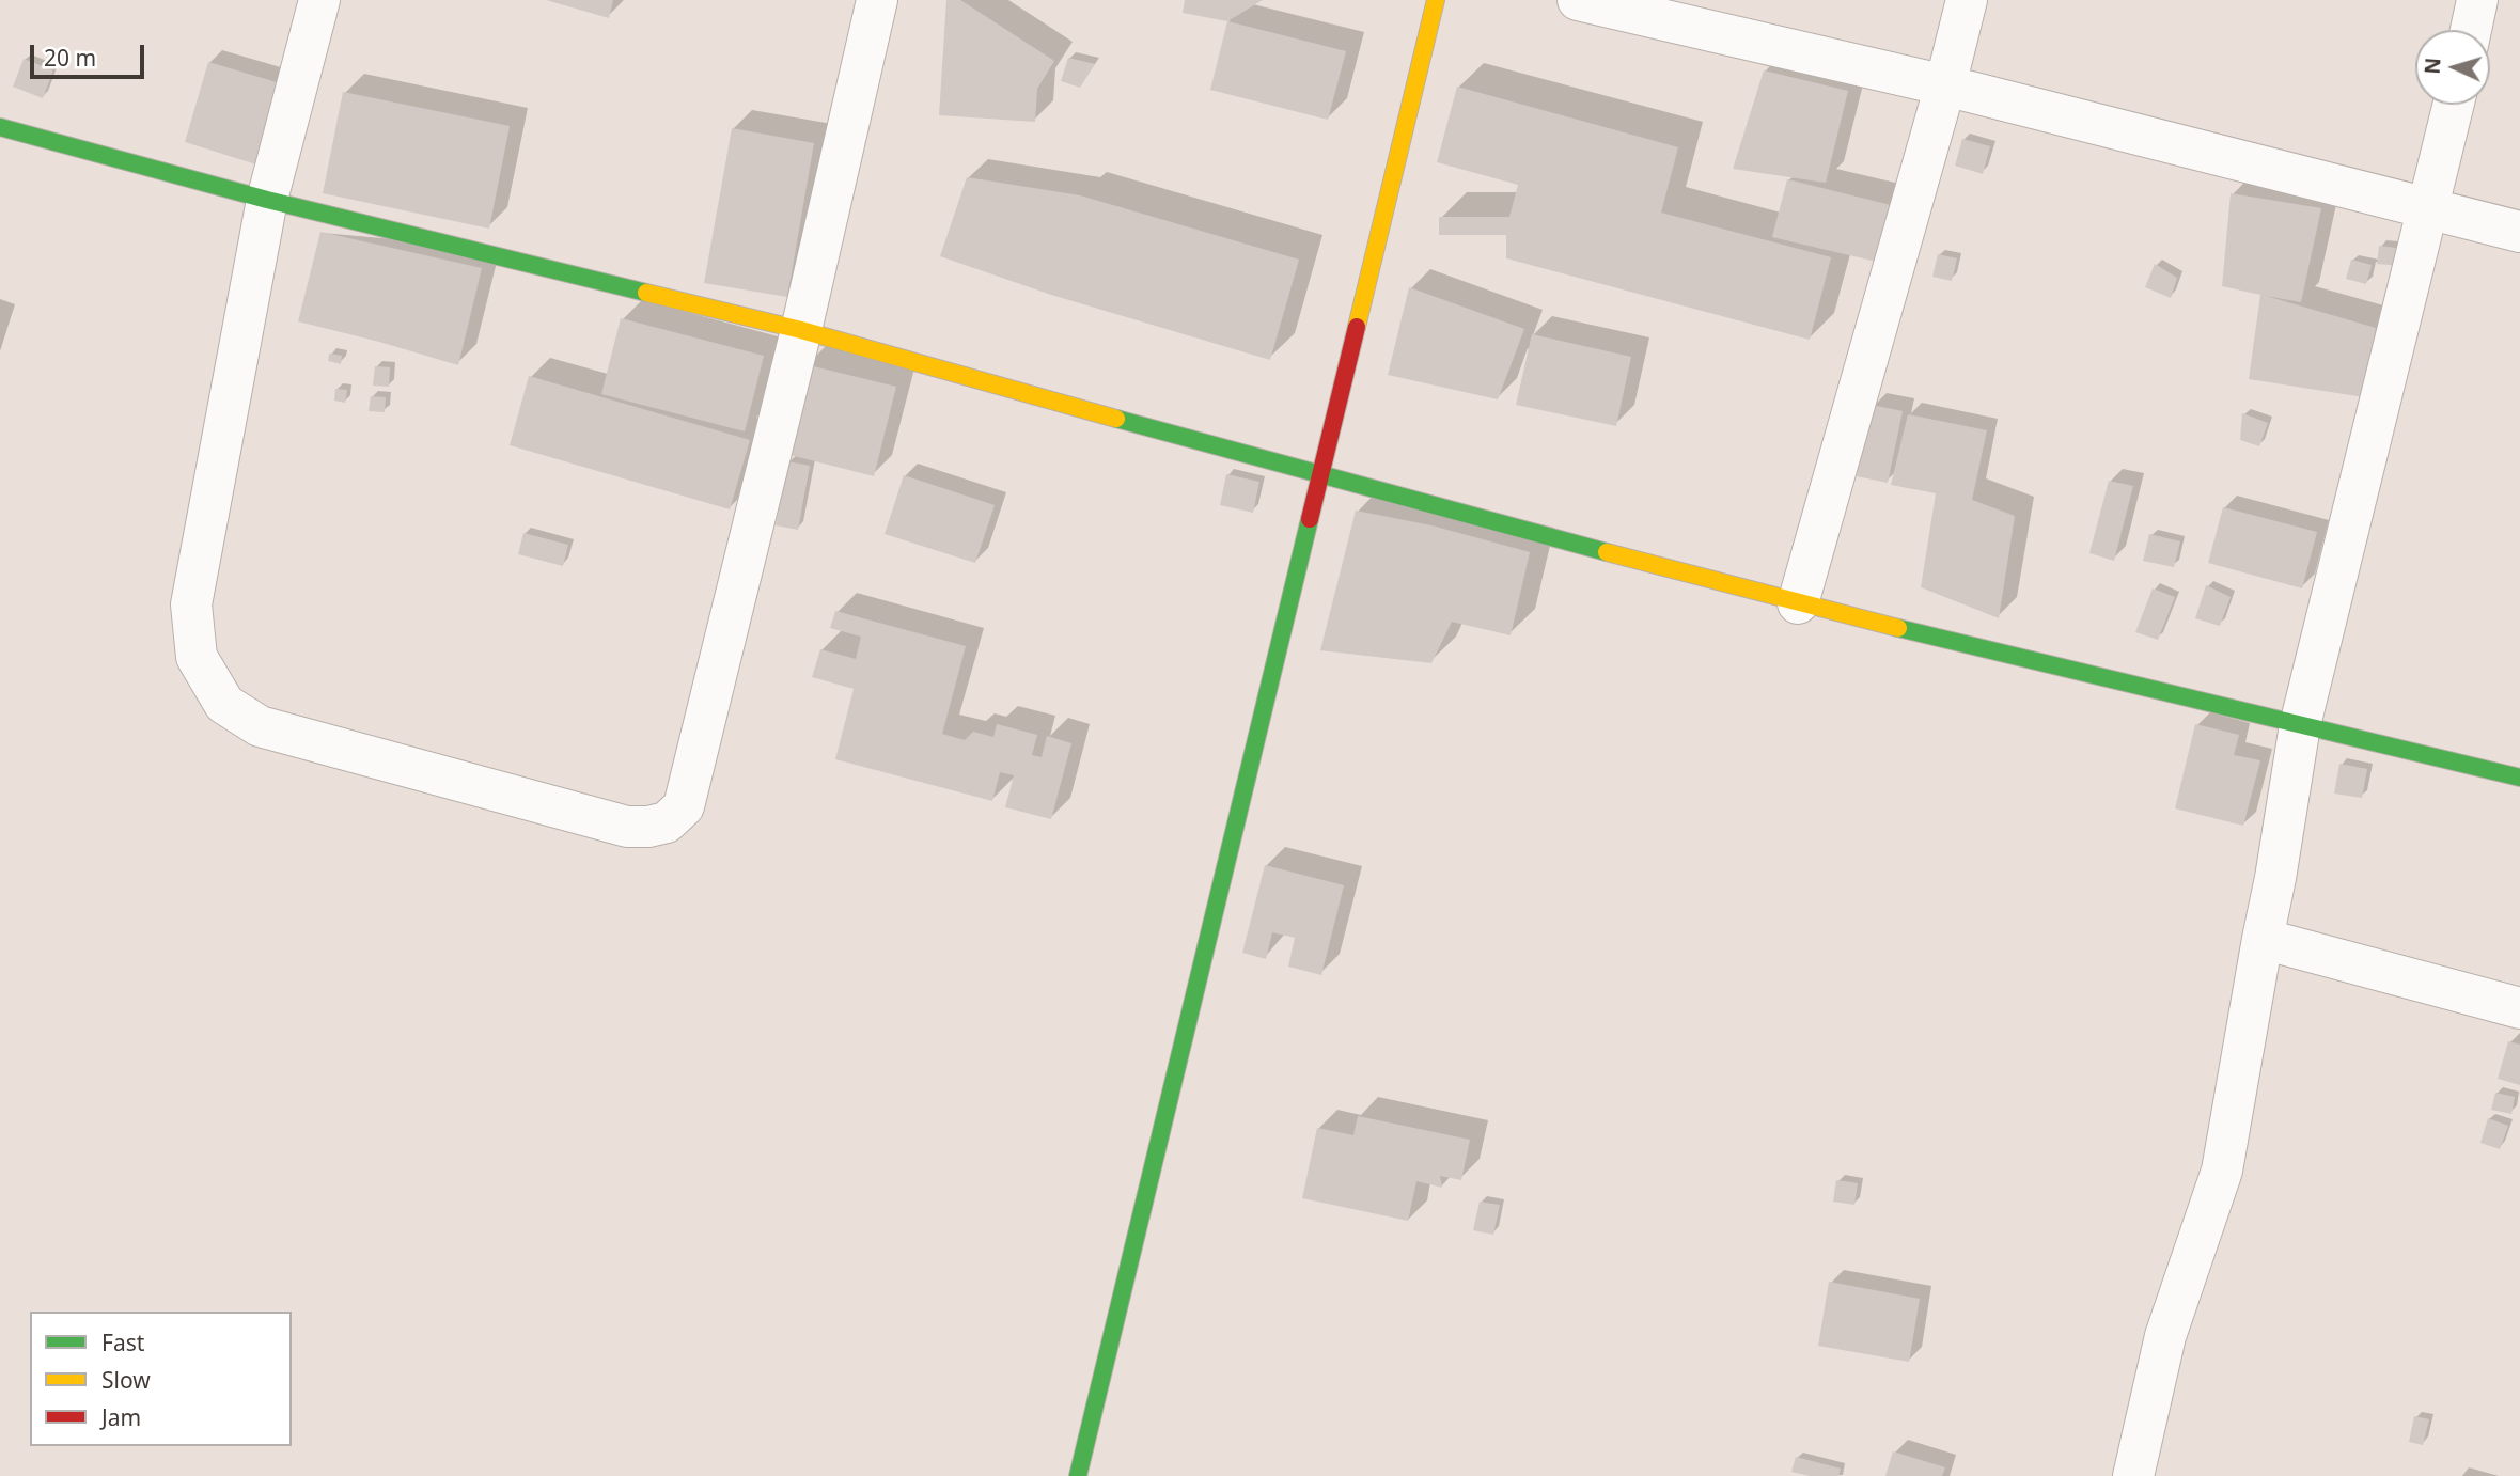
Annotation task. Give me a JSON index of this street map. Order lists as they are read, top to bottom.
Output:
{
  "legend": ["Fast", "Slow", "Jam"],
  "scale_bar": "20 m",
  "north": "left"
}
